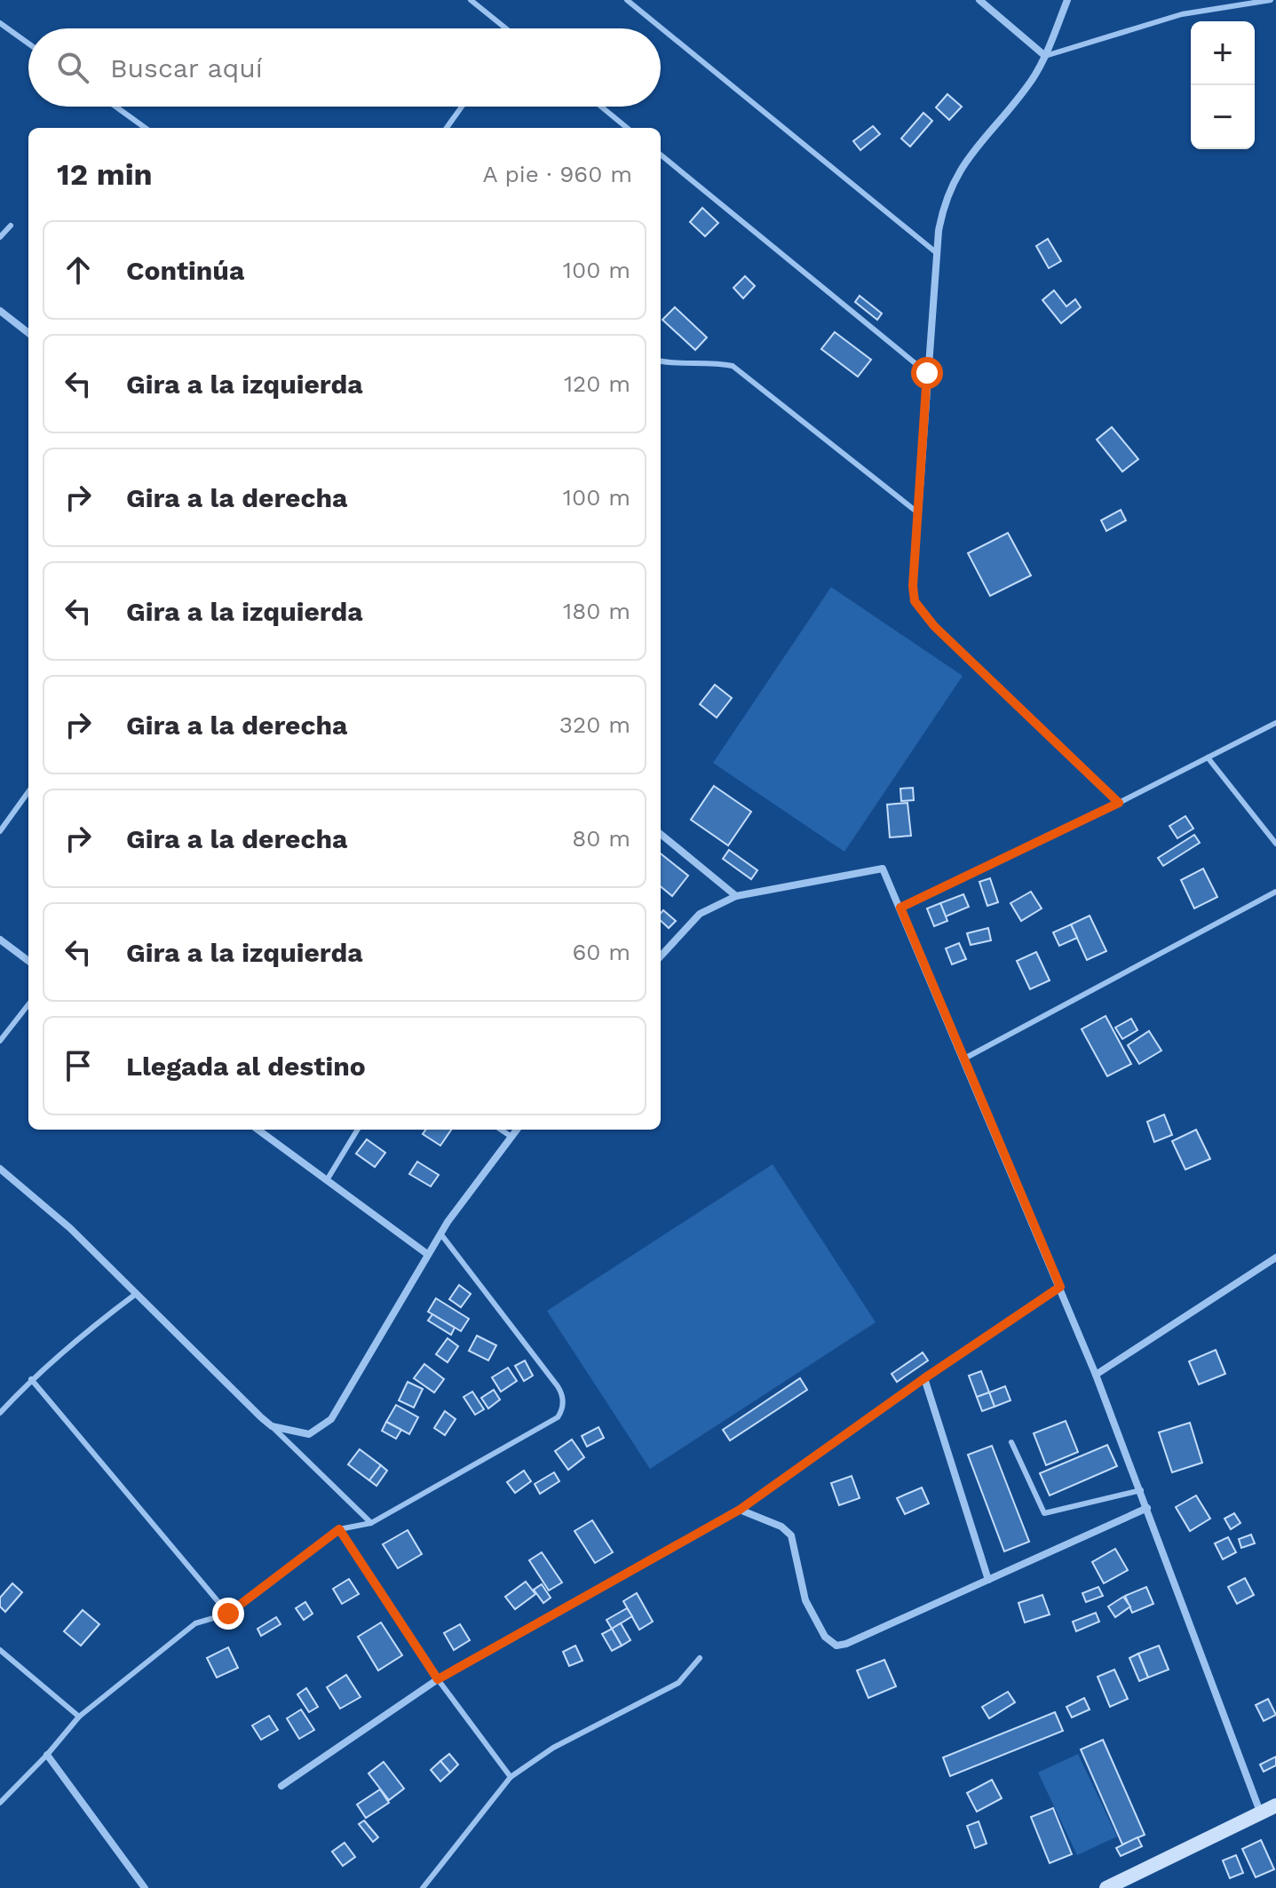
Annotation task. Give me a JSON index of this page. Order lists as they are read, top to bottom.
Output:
{
  "page": {
    "map_buttons": ["+", "−"],
    "search": "Buscar aquí",
    "heading": ["12 min", "A pie · 960 m"],
    "list": [
      ["Continúa", "100 m"],
      ["Gira a la izquierda", "120 m"],
      ["Gira a la derecha", "100 m"],
      ["Gira a la izquierda", "180 m"],
      ["Gira a la derecha", "320 m"],
      ["Gira a la derecha", "80 m"],
      ["Gira a la izquierda", "60 m"],
      "Llegada al destino"
    ]
  }
}
